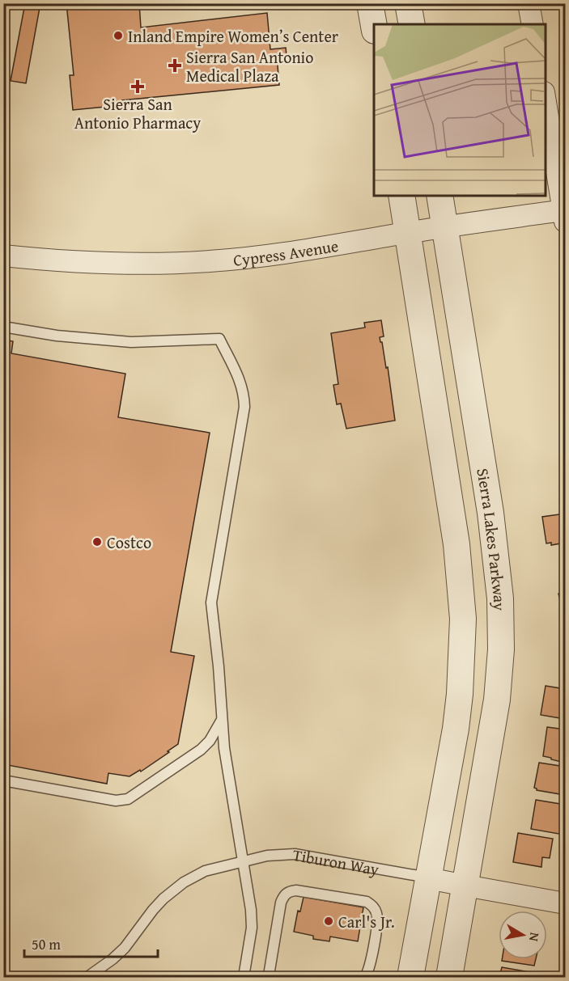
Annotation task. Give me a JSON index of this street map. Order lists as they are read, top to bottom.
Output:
{
  "streets": {
    "street": ["Cypress Avenue", "Sierra Lakes Parkway"],
    "lane": ["Tiburon Way"]
  },
  "crossings": [
    ["Cypress Avenue", "Sierra Lakes Parkway"]
  ],
  "places": {
    "other": ["Inland Empire Women’s Center", "Costco", "Carl's Jr."],
    "health": ["Sierra San Antonio Medical Plaza", "Sierra San Antonio Pharmacy"]
  },
  "scale_bar": "50 m",
  "north": "right"
}
